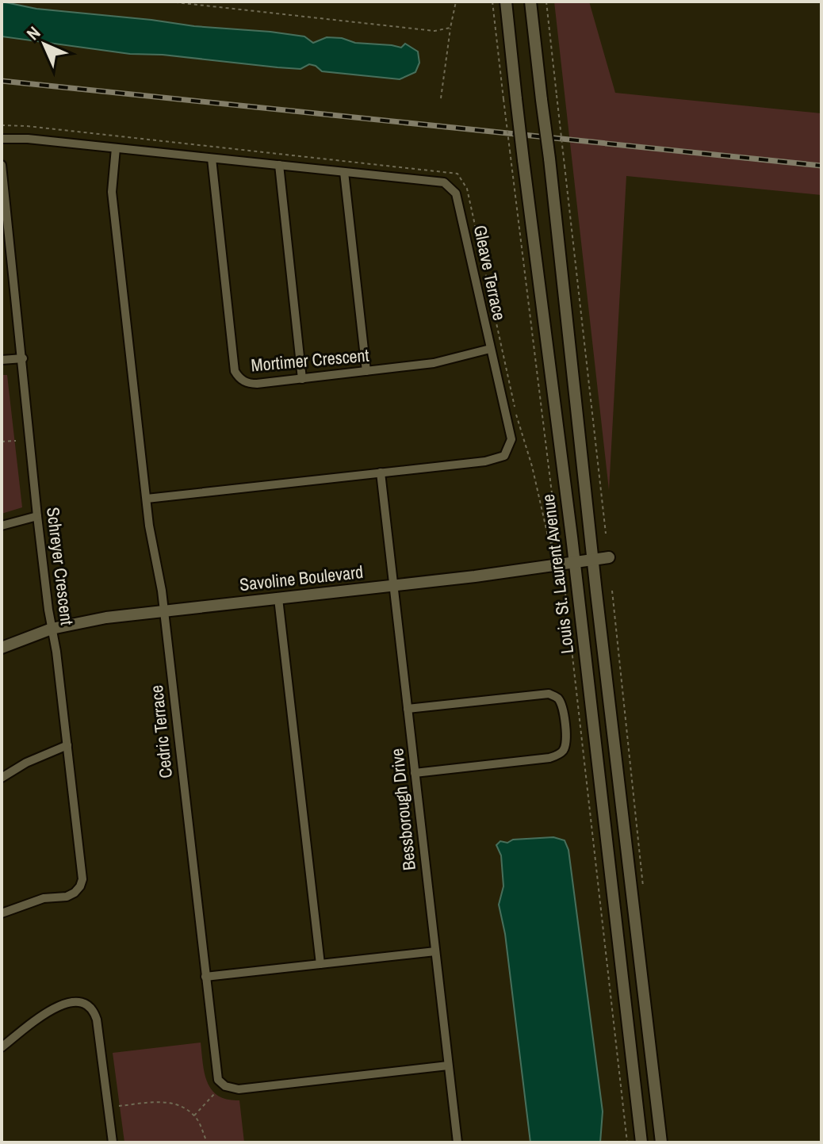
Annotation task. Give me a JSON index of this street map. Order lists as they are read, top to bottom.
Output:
{
  "streets": {
    "main road": ["Louis St. Laurent Avenue", "Savoline Boulevard"],
    "street": [
      "Gleave Terrace",
      "Mortimer Crescent",
      "Schreyer Crescent",
      "Cedric Terrace",
      "Bessborough Drive"
    ]
  },
  "crossings": [
    ["Gleave Terrace", "Mortimer Crescent"],
    ["Gleave Terrace", "Cedric Terrace"],
    ["Gleave Terrace", "Bessborough Drive"],
    ["Schreyer Crescent", "Savoline Boulevard"],
    ["Louis St. Laurent Avenue", "Savoline Boulevard"],
    ["Savoline Boulevard", "Cedric Terrace"],
    ["Savoline Boulevard", "Bessborough Drive"],
    ["Cedric Terrace", "Bessborough Drive"]
  ],
  "north": "top left"
}
